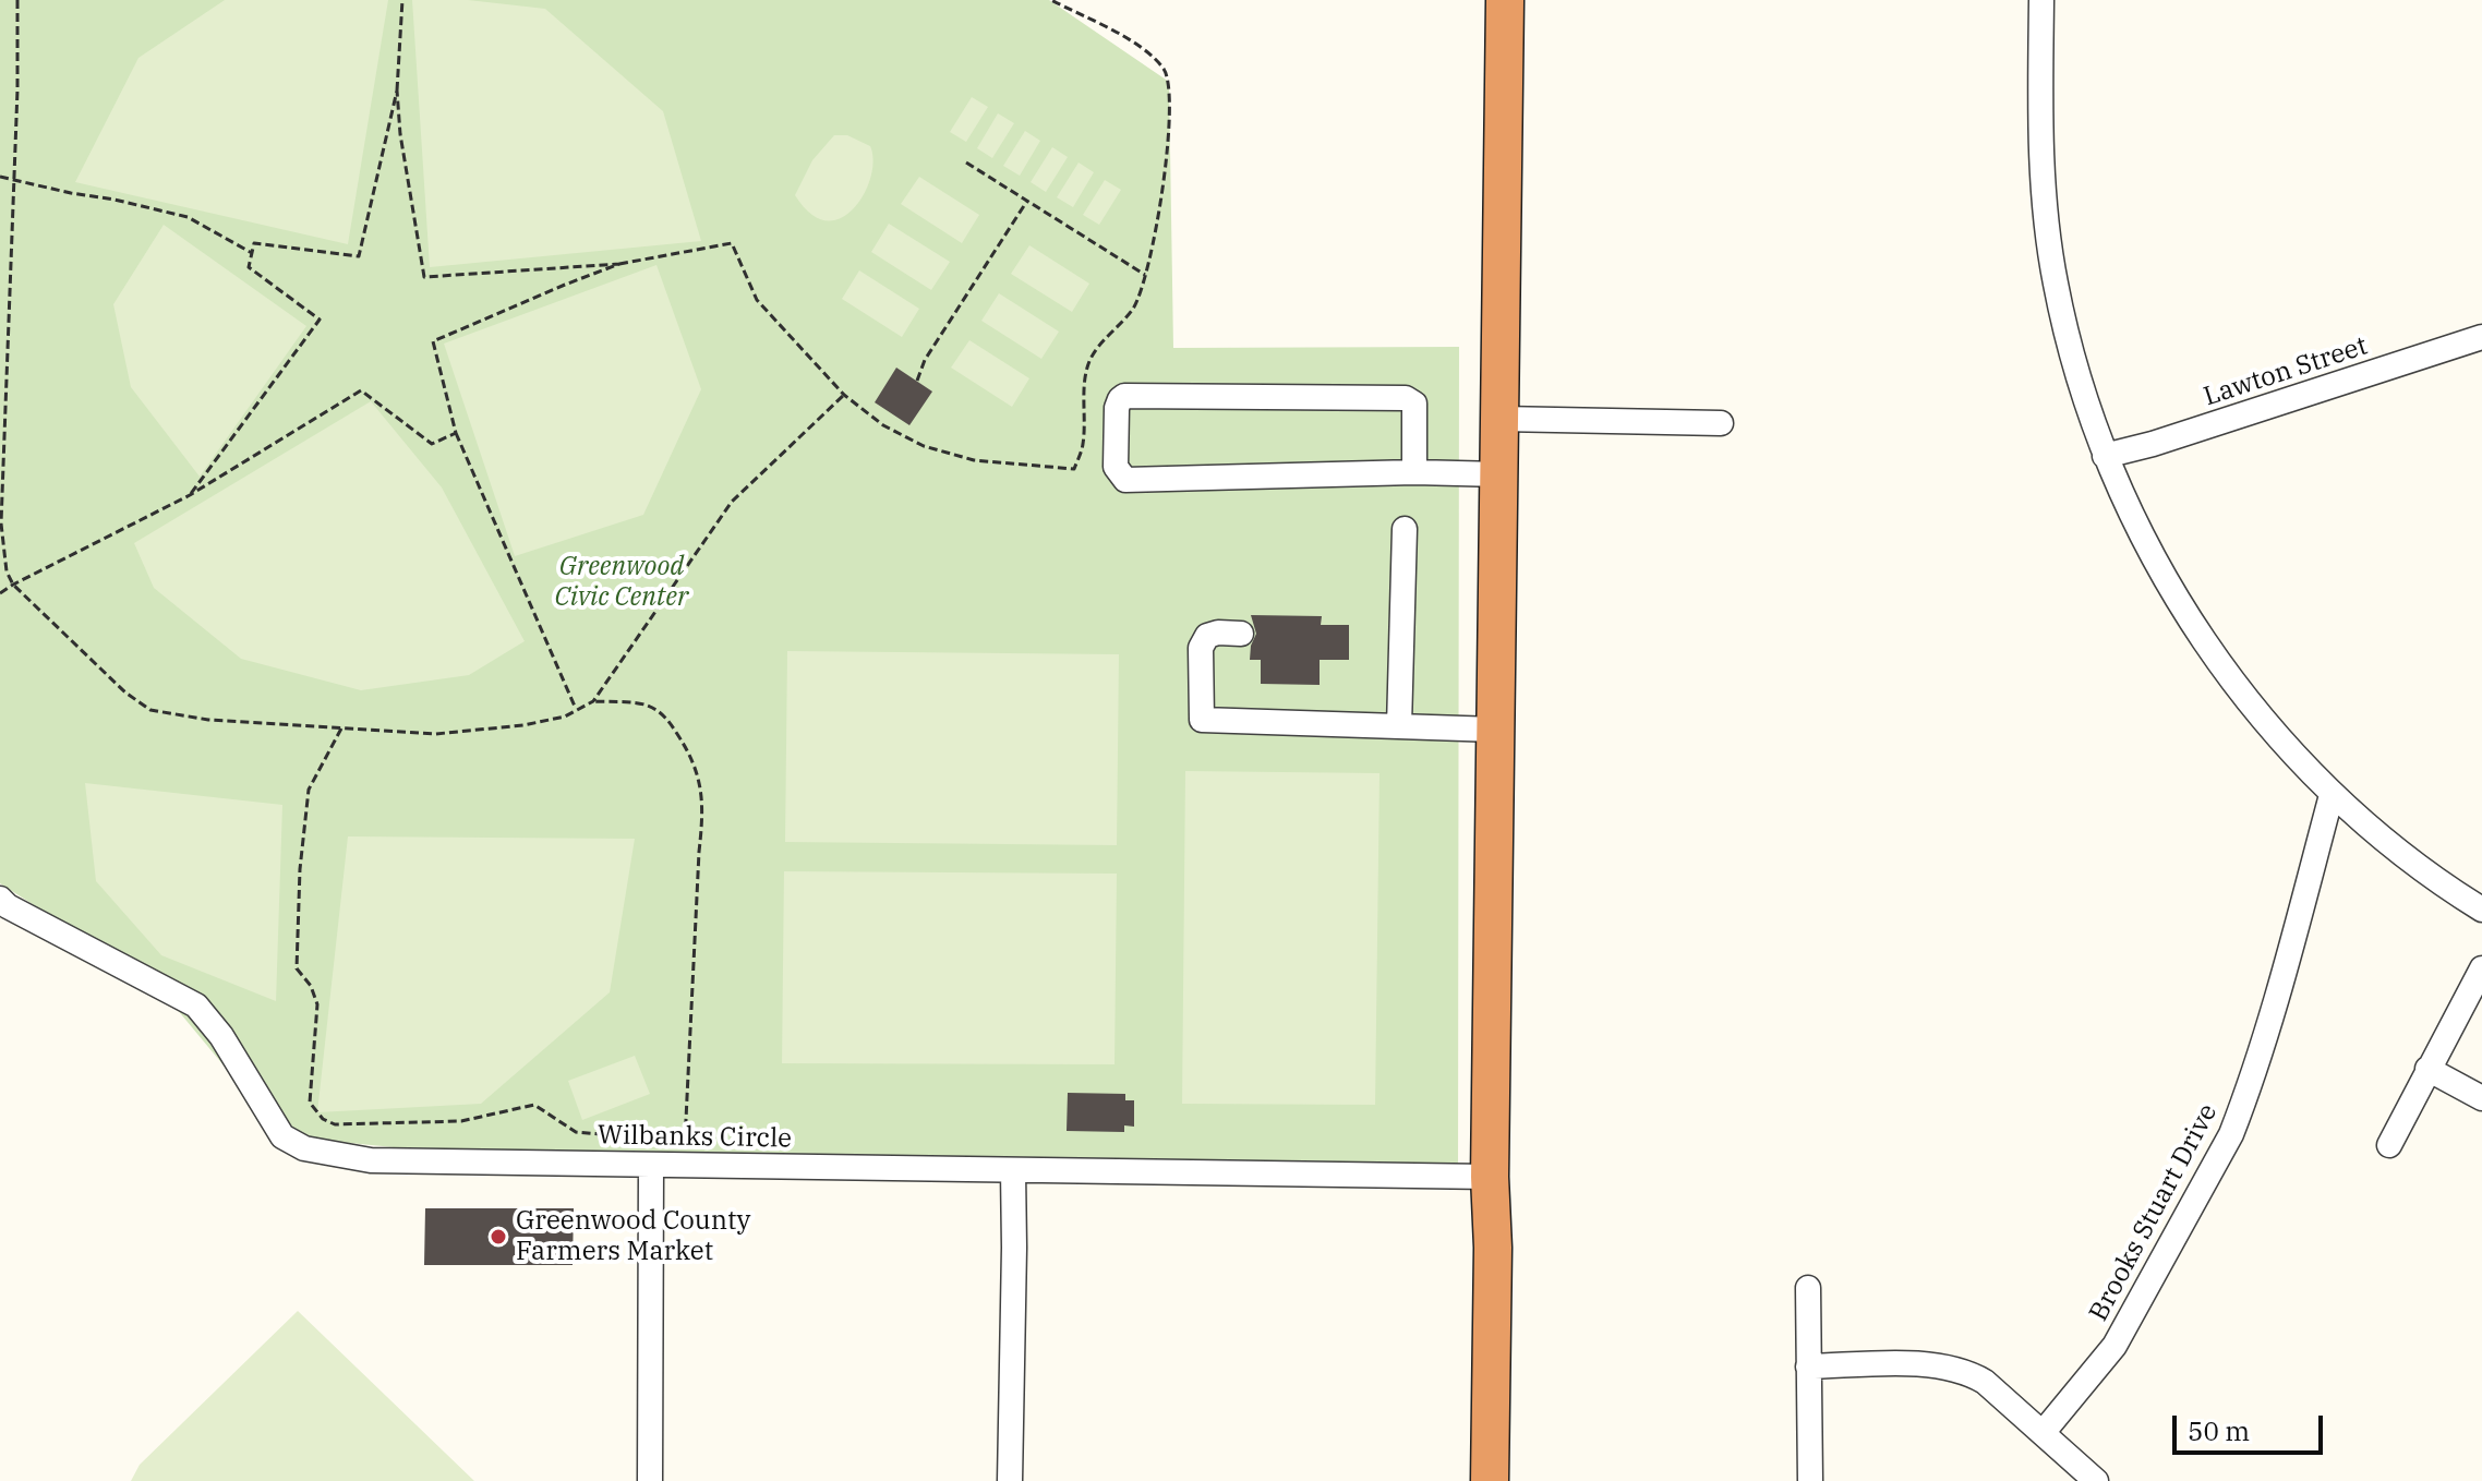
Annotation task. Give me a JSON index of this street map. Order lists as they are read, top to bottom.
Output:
{
  "streets": {
    "street": ["Lawton Street", "Wilbanks Circle", "Brooks Stuart Drive"]
  },
  "parks": ["Greenwood Civic Center"],
  "places": ["Greenwood County Farmers Market"],
  "scale_bar": "50 m"
}
